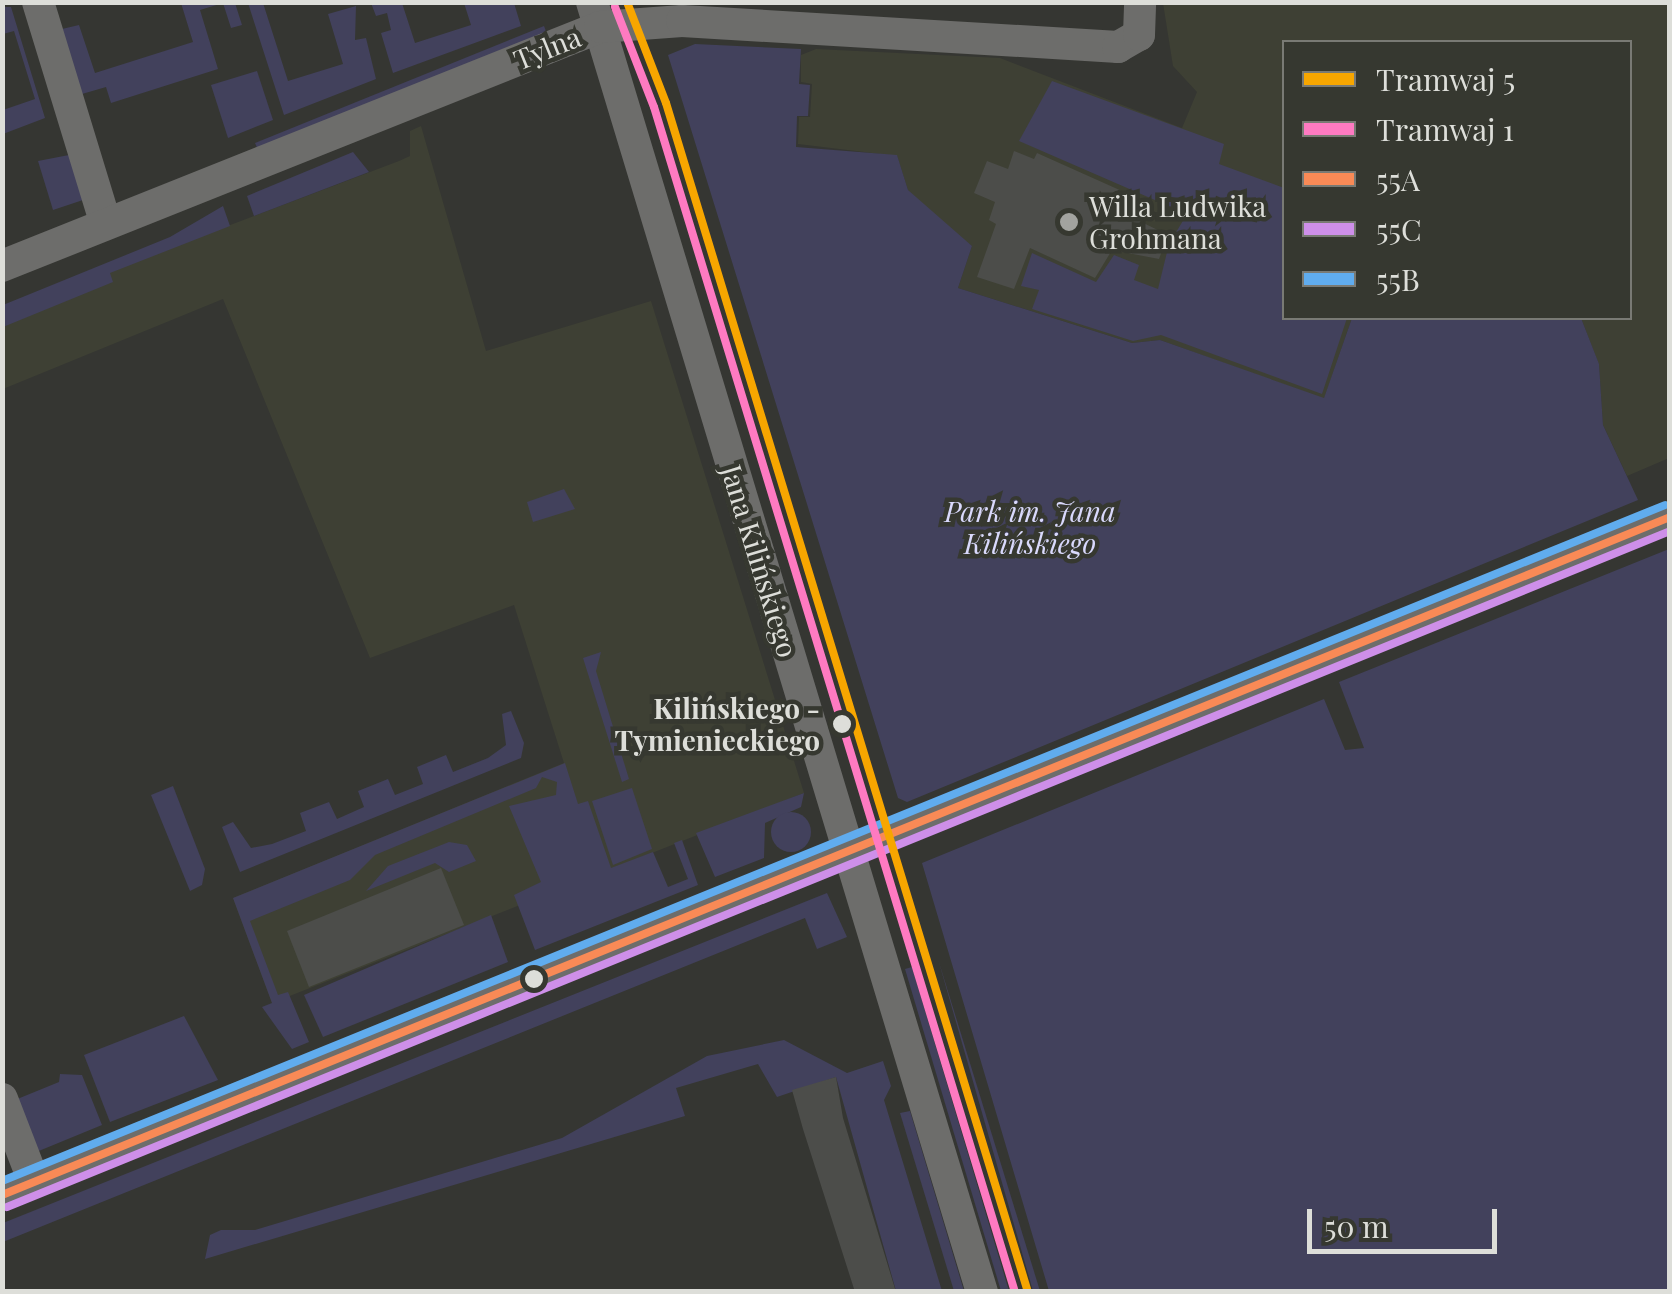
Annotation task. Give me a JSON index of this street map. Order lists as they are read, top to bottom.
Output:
{
  "streets": {
    "street": ["Tylna", "Jana Kilińskiego"]
  },
  "crossings": [
    ["Tylna", "Jana Kilińskiego"]
  ],
  "parks": ["Park im. Jana Kilińskiego"],
  "places": ["Willa Ludwika Grohmana", "Kilińskiego - Tymienieckiego"],
  "lines": [
    "tram line 5",
    "tram line 1",
    "transit line 55B",
    "transit line 55A",
    "transit line 55C"
  ],
  "legend": [
    "Tramwaj 5",
    "Tramwaj 1",
    "55A",
    "55C",
    "55B"
  ],
  "scale_bar": "50 m"
}
